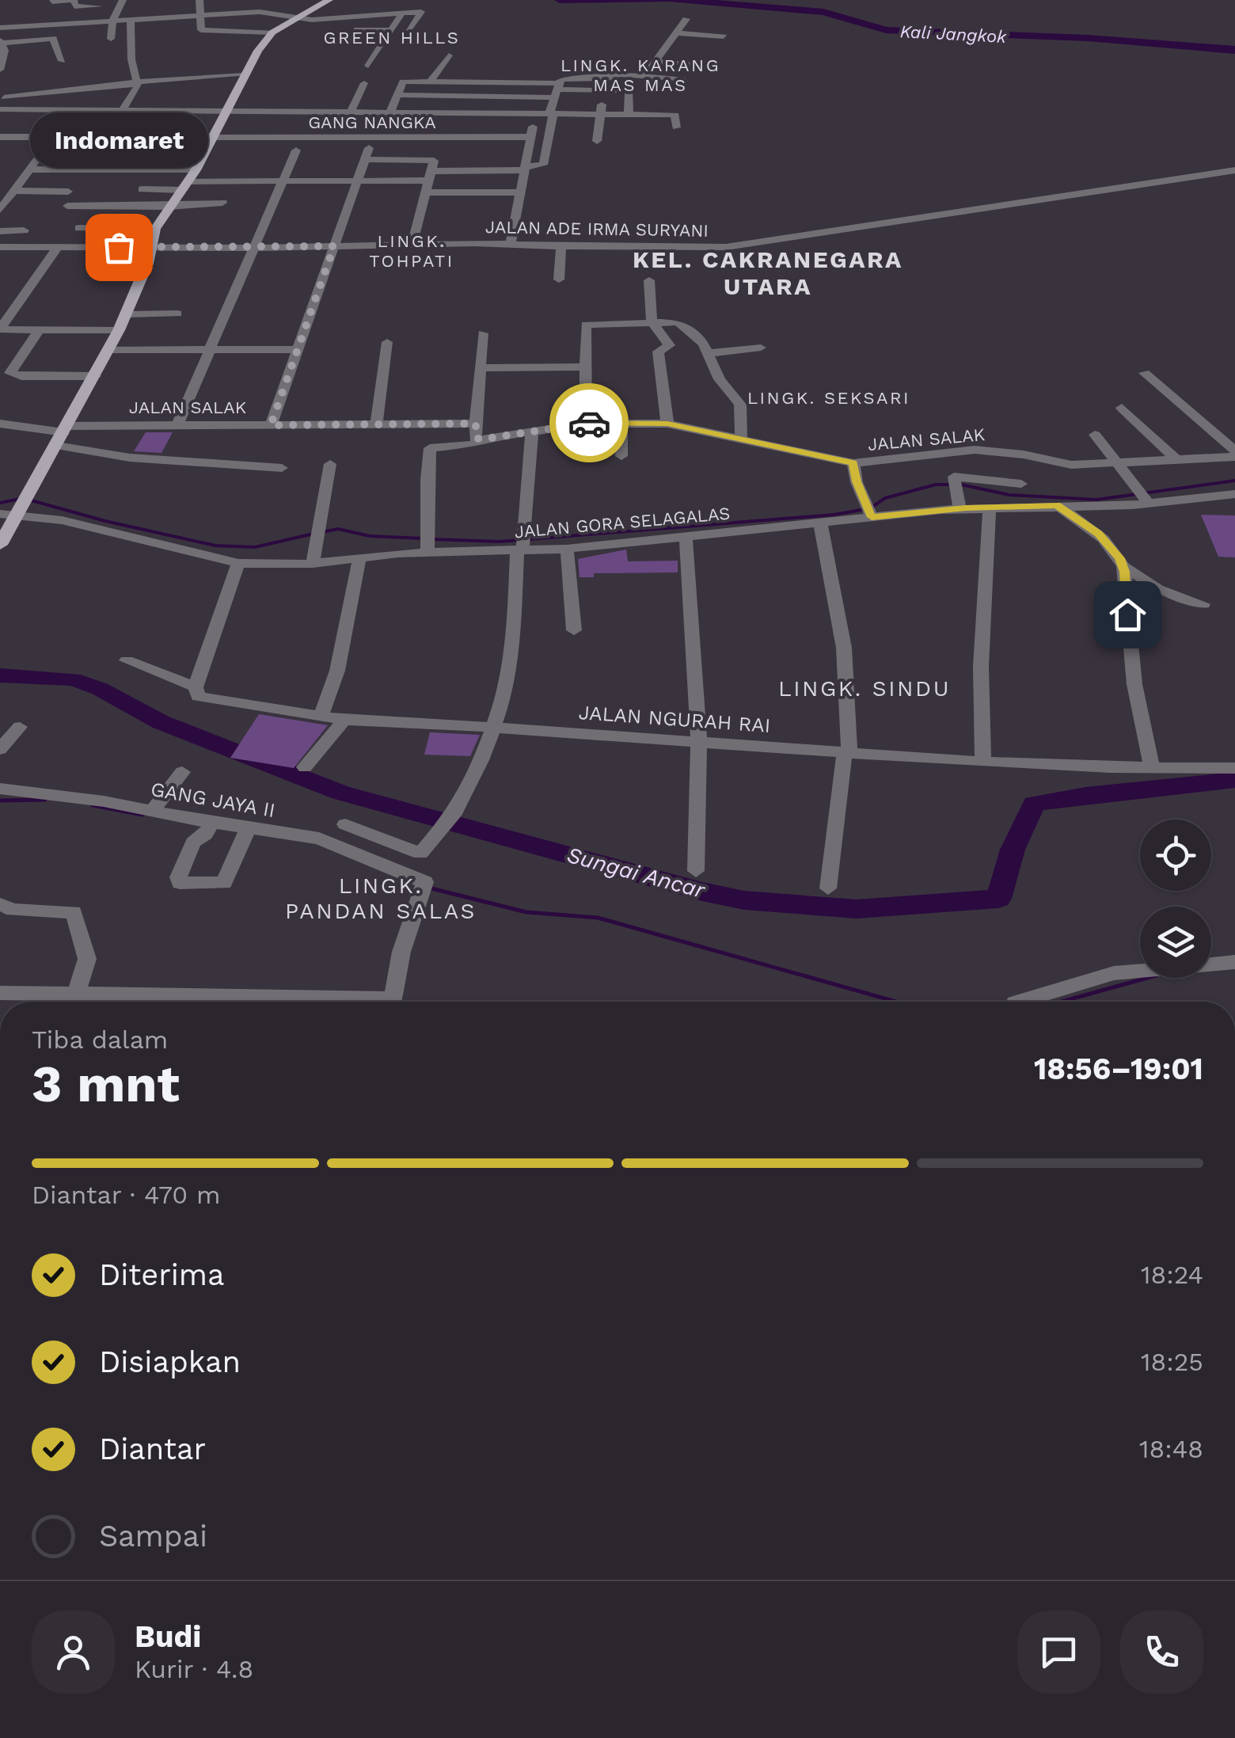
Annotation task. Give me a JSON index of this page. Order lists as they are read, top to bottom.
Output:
{
  "streets": {
    "street": [
      "GANG NANGKA",
      "JALAN ADE IRMA SURYANI",
      "JALAN SALAK",
      "JALAN GORA SELAGALAS",
      "JALAN NGURAH RAI",
      "GANG JAYA II"
    ]
  },
  "crossings": [
    ["JALAN SALAK", "JALAN GORA SELAGALAS"]
  ],
  "districts": [
    "GREEN HILLS",
    "LINGK. KARANG MAS MAS",
    "LINGK. TOHPATI",
    "KEL. CAKRANEGARA UTARA",
    "LINGK. SEKSARI",
    "LINGK. SINDU",
    "LINGK. PANDAN SALAS"
  ],
  "water": ["Kali Jangkok", "Sungai Ancar"],
  "places": ["Indomaret"],
  "page": {
    "bubble": "Indomaret",
    "heading": ["3 mnt", "Tiba dalam", "18:56–19:01"],
    "panel": ["Budi", "Kurir · 4.8"],
    "bar": "Diantar · 470 m",
    "list": [
      ["Diterima", "18:24"],
      ["Disiapkan", "18:25"],
      ["Diantar", "18:48"],
      "Sampai"
    ]
  }
}
